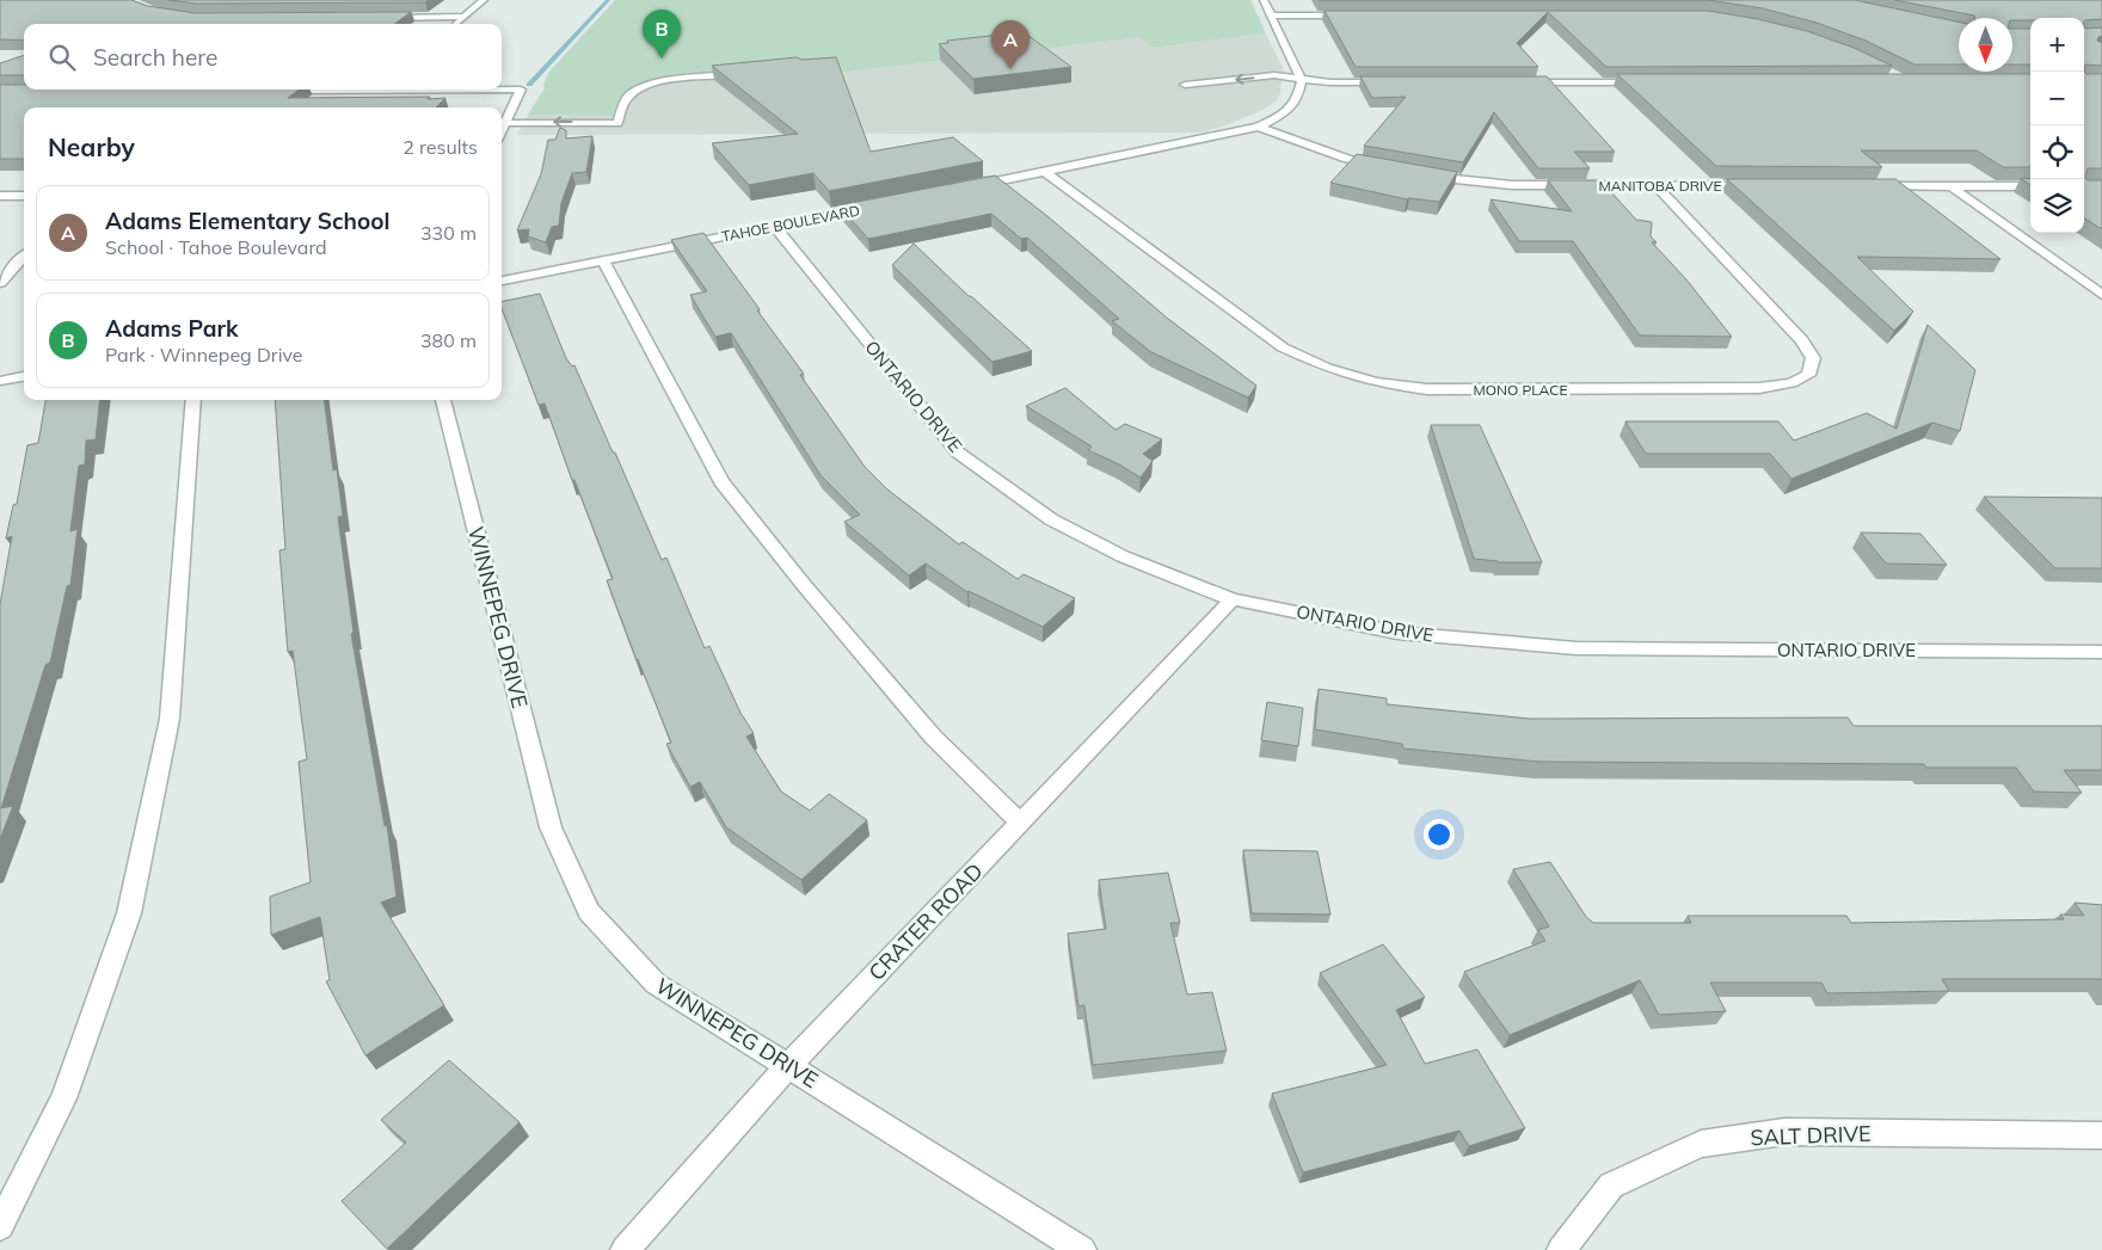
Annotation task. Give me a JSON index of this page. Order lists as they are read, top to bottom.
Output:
{
  "streets": {
    "street": [
      "MANITOBA DRIVE",
      "TAHOE BOULEVARD",
      "MONO PLACE",
      "ONTARIO DRIVE",
      "WINNEPEG DRIVE",
      "CRATER ROAD",
      "SALT DRIVE"
    ]
  },
  "crossings": [
    ["MANITOBA DRIVE", "MONO PLACE"],
    ["TAHOE BOULEVARD", "ONTARIO DRIVE"],
    ["ONTARIO DRIVE", "CRATER ROAD"],
    ["WINNEPEG DRIVE", "CRATER ROAD"]
  ],
  "north": "bottom",
  "page": {
    "pins": ["B", "A"],
    "map_buttons": ["+", "−"],
    "search": "Search here",
    "heading": ["Nearby", "2 results"],
    "list": [
      {
        "mark": "A",
        "name": "Adams Elementary School",
        "note": "School · Tahoe Boulevard",
        "value": "330 m"
      },
      {
        "mark": "B",
        "name": "Adams Park",
        "note": "Park · Winnepeg Drive",
        "value": "380 m"
      }
    ]
  }
}
